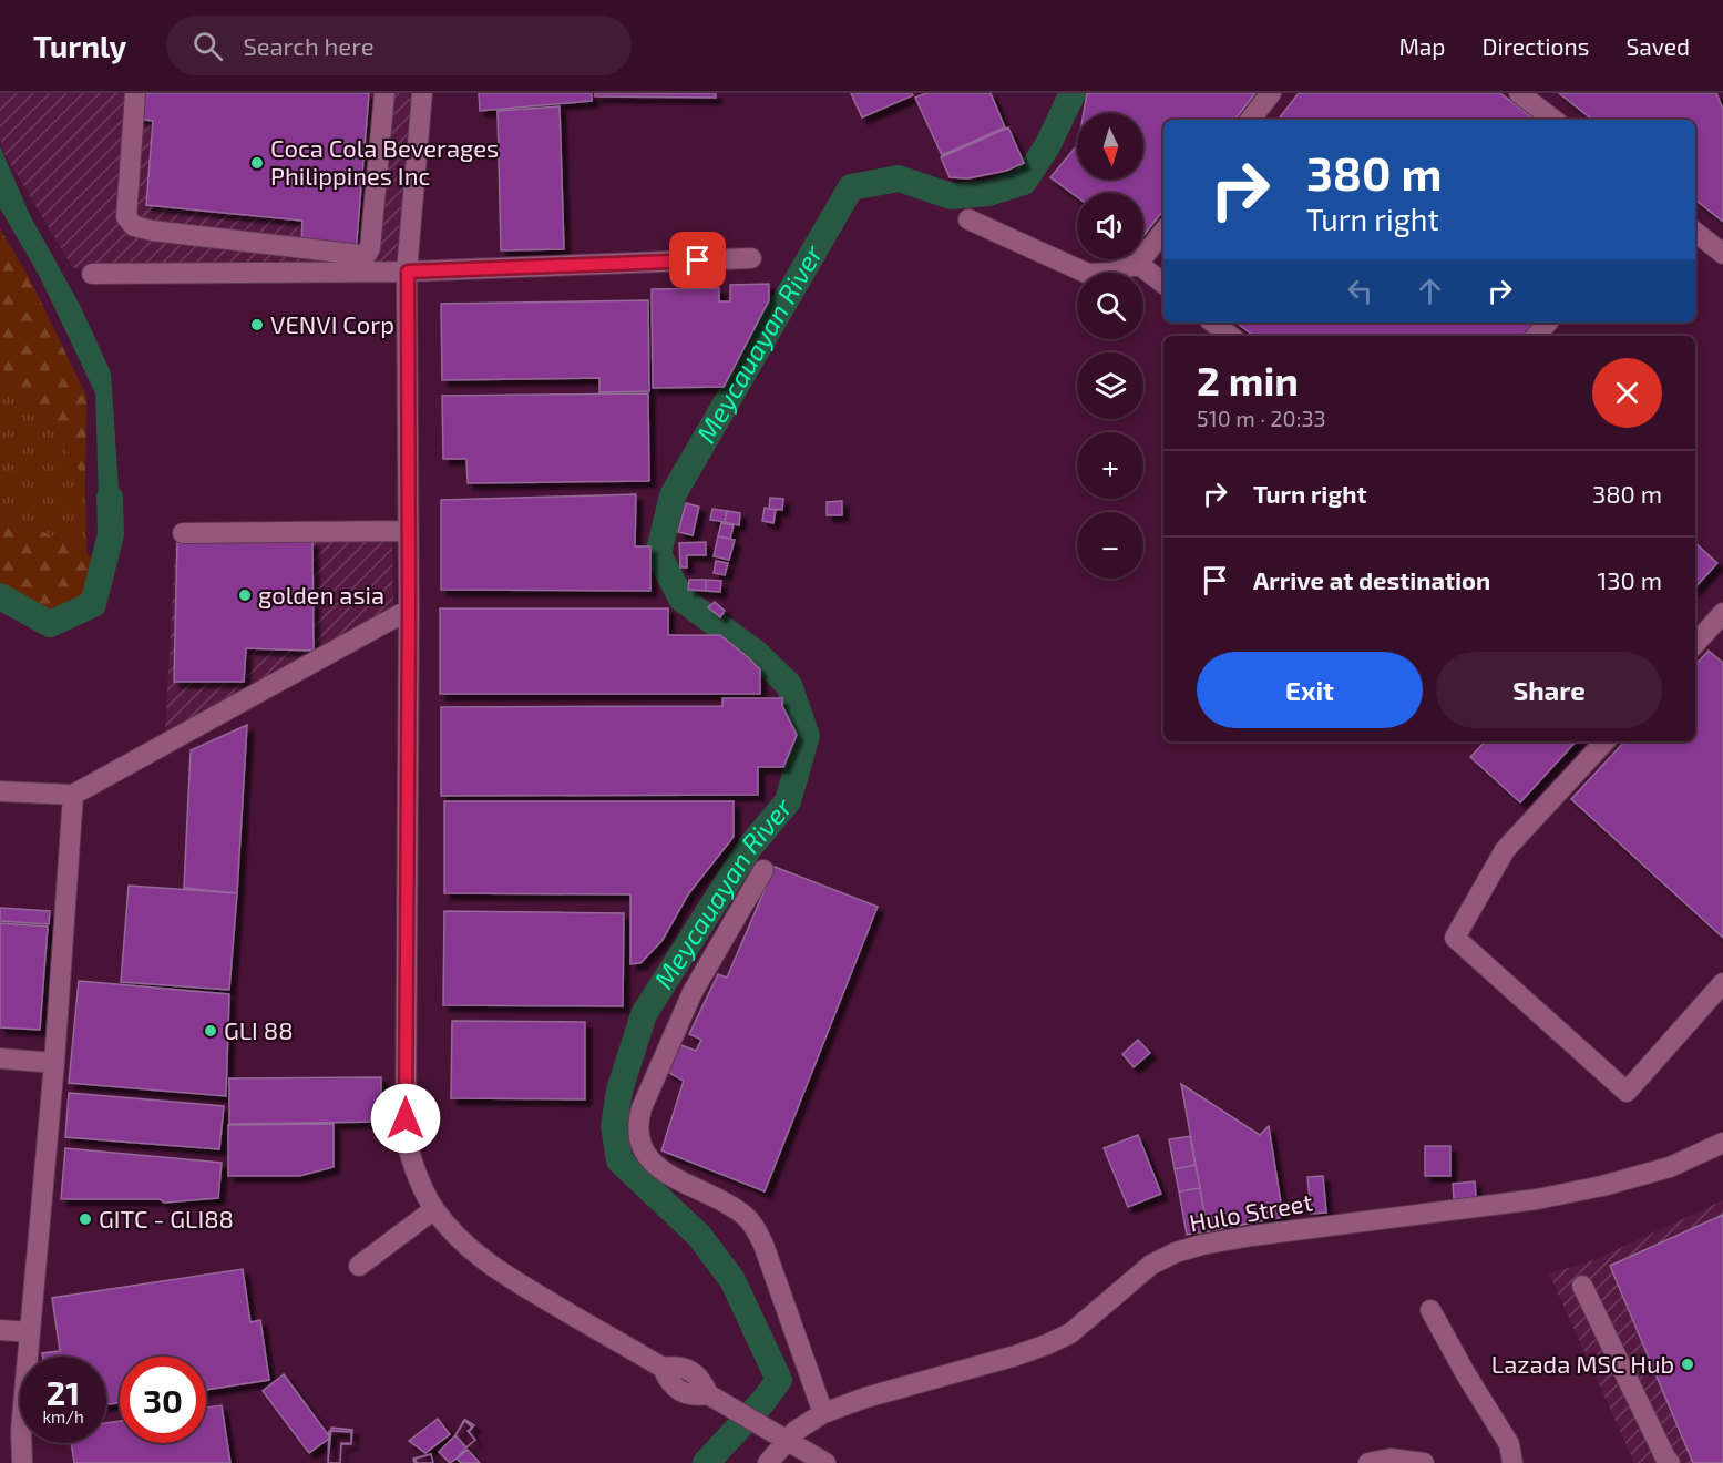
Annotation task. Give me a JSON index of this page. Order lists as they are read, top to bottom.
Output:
{
  "streets": {
    "street": ["Hulo Street"]
  },
  "water": ["Meycauayan River"],
  "places": [
    "Coca Cola Beverages Philippines Inc",
    "VENVI Corp",
    "golden asia",
    "GLI 88",
    "GITC - GLI88",
    "Lazada MSC Hub"
  ],
  "north": "bottom",
  "page": {
    "header": "Turnly",
    "search": "Search here",
    "nav": ["Map", "Directions", "Saved"],
    "map_buttons": ["+", "−"],
    "turn": ["380 m", "Turn right"],
    "heading": ["2 min", "510 m · 20:33"],
    "list": [
      {
        "name": "Turn right",
        "value": "380 m"
      },
      {
        "name": "Arrive at destination",
        "value": "130 m"
      }
    ],
    "buttons": ["Exit", "Share"],
    "speed": "21 km/h",
    "limit": "30"
  }
}
